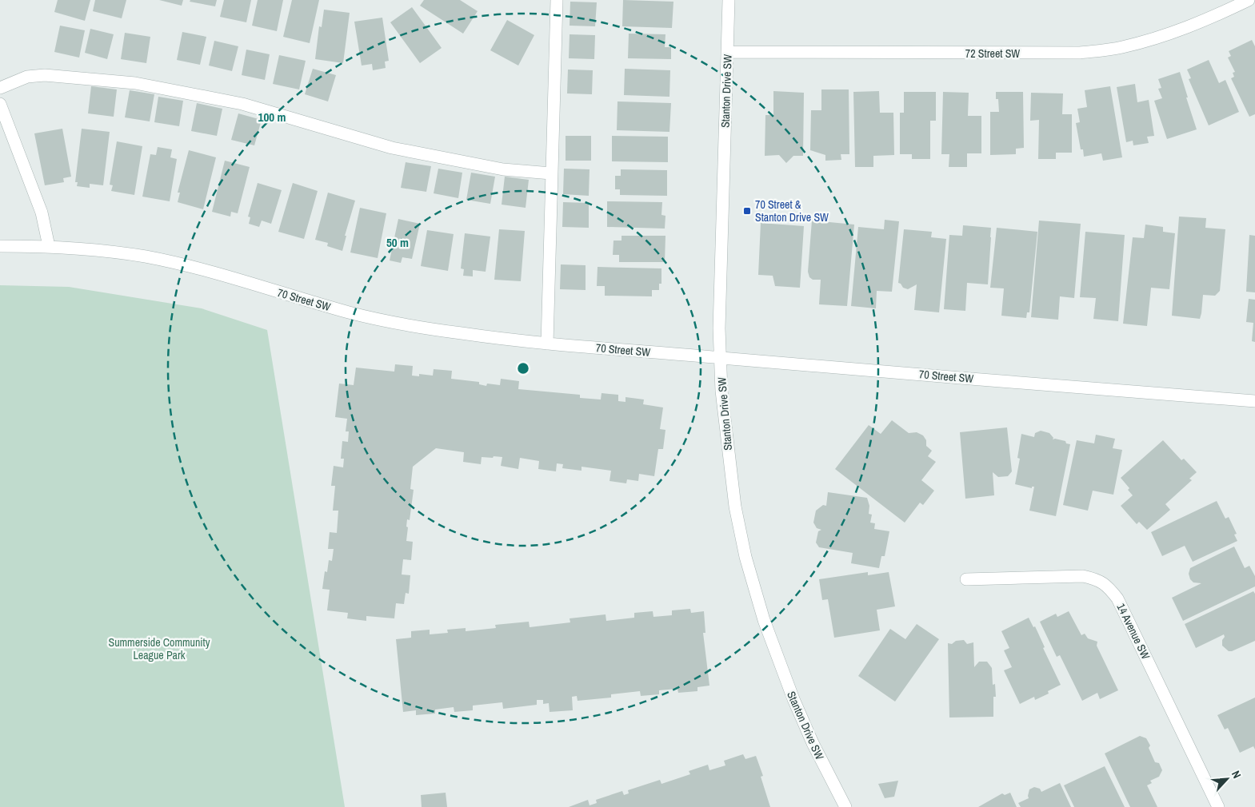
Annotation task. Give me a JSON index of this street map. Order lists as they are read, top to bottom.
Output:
{
  "streets": {
    "street": [
      "72 Street SW",
      "Stanton Drive SW",
      "70 Street SW",
      "14 Avenue SW"
    ]
  },
  "crossings": [
    ["72 Street SW", "Stanton Drive SW"],
    ["Stanton Drive SW", "70 Street SW"]
  ],
  "parks": ["Summerside Community League Park"],
  "places": {
    "transit": ["70 Street & Stanton Drive SW"]
  },
  "north": "top right",
  "rings": ["100 m", "50 m"]
}
